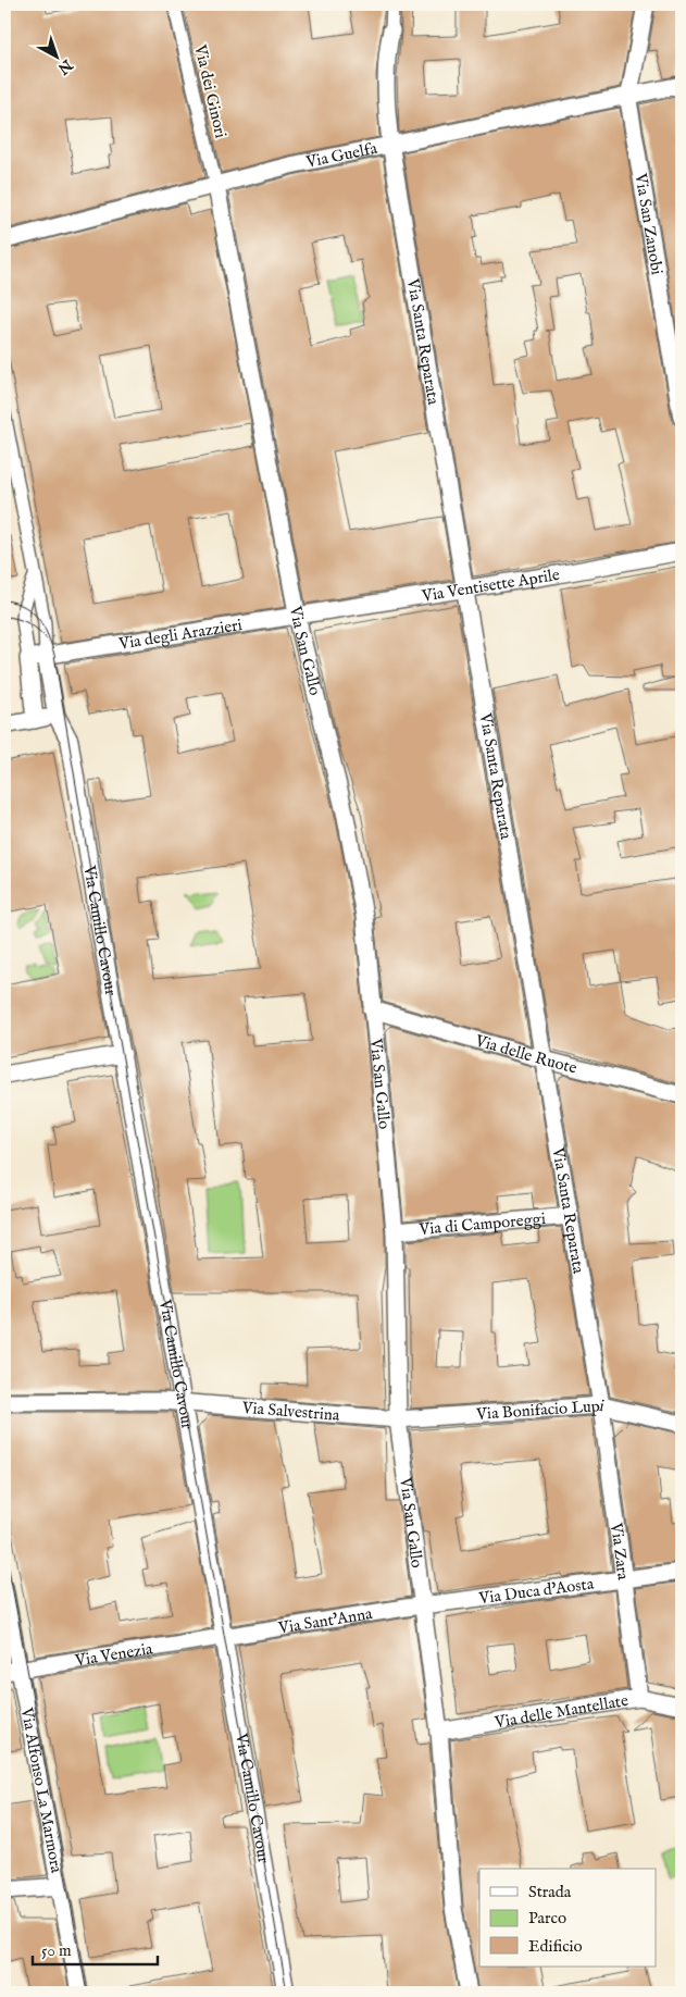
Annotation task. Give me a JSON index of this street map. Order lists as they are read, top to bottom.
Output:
{
  "streets": {
    "street": [
      "Via dei Ginori",
      "Via Guelfa",
      "Via San Zanobi",
      "Via Santa Reparata",
      "Via Ventisette Aprile",
      "Via degli Arazzieri",
      "Via San Gallo",
      "Via Camillo Cavour",
      "Via delle Ruote",
      "Via di Camporeggi",
      "Via Salvestrina",
      "Via Bonifacio Lupi",
      "Via Zara",
      "Via Duca d'Aosta",
      "Via Sant'Anna",
      "Via Venezia",
      "Via delle Mantellate",
      "Via Alfonso La Marmora"
    ]
  },
  "crossings": [
    ["Via dei Ginori", "Via Guelfa"],
    ["Via dei Ginori", "Via San Gallo"],
    ["Via Guelfa", "Via San Zanobi"],
    ["Via Guelfa", "Via Santa Reparata"],
    ["Via Guelfa", "Via San Gallo"],
    ["Via Santa Reparata", "Via Ventisette Aprile"],
    ["Via Santa Reparata", "Via delle Ruote"],
    ["Via Santa Reparata", "Via di Camporeggi"],
    ["Via Santa Reparata", "Via Bonifacio Lupi"],
    ["Via Santa Reparata", "Via Zara"],
    ["Via Ventisette Aprile", "Via degli Arazzieri"],
    ["Via Ventisette Aprile", "Via San Gallo"],
    ["Via degli Arazzieri", "Via San Gallo"],
    ["Via degli Arazzieri", "Via Camillo Cavour"],
    ["Via San Gallo", "Via delle Ruote"],
    ["Via San Gallo", "Via di Camporeggi"],
    ["Via San Gallo", "Via Salvestrina"],
    ["Via San Gallo", "Via Bonifacio Lupi"],
    ["Via San Gallo", "Via Duca d'Aosta"],
    ["Via San Gallo", "Via Sant'Anna"],
    ["Via San Gallo", "Via delle Mantellate"],
    ["Via Camillo Cavour", "Via Salvestrina"],
    ["Via Camillo Cavour", "Via Sant'Anna"],
    ["Via Camillo Cavour", "Via Venezia"],
    ["Via Salvestrina", "Via Bonifacio Lupi"],
    ["Via Bonifacio Lupi", "Via Zara"],
    ["Via Zara", "Via Duca d'Aosta"],
    ["Via Zara", "Via delle Mantellate"],
    ["Via Duca d'Aosta", "Via Sant'Anna"],
    ["Via Sant'Anna", "Via Venezia"],
    ["Via Venezia", "Via Alfonso La Marmora"]
  ],
  "legend": ["Strada", "Parco", "Edificio"],
  "scale_bar": "50 m",
  "north": "bottom right"
}
